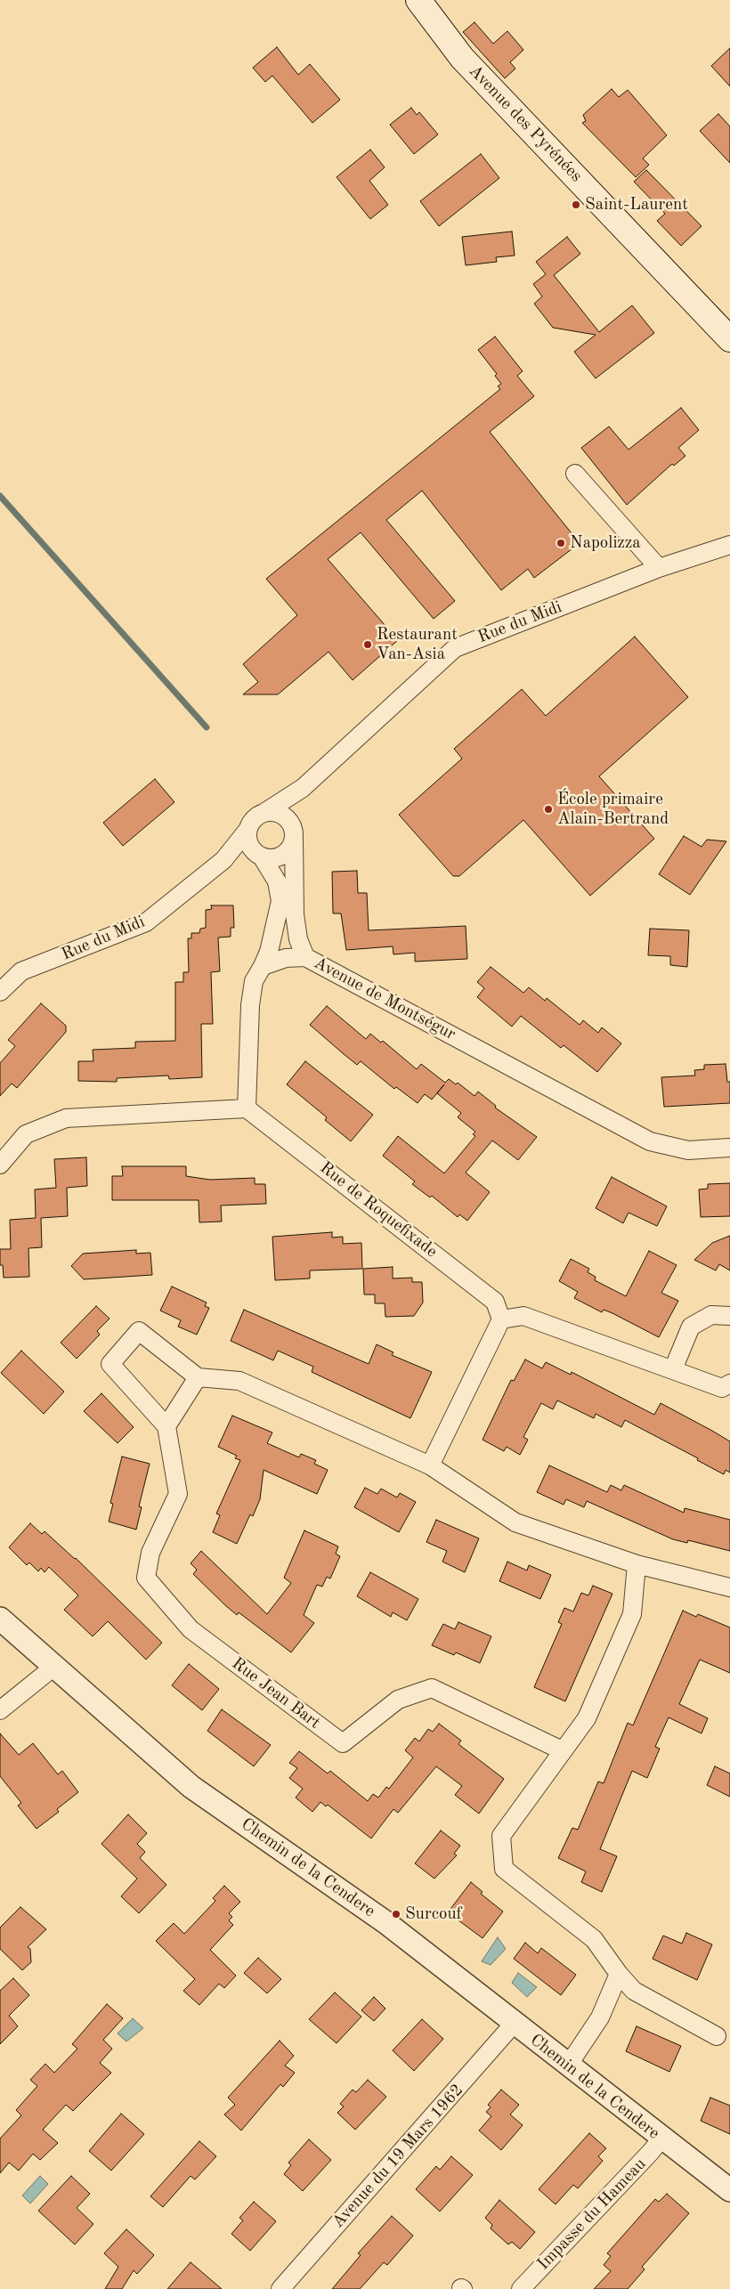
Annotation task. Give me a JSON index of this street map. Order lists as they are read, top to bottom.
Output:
{
  "streets": {
    "main road": ["Avenue des Pyrénées"],
    "street": [
      "Rue du Midi",
      "Avenue de Montségur",
      "Rue de Roquefixade",
      "Rue Jean Bart",
      "Chemin de la Cendere",
      "Avenue du 19 Mars 1962",
      "Impasse du Hameau"
    ]
  },
  "crossings": [
    ["Chemin de la Cendere", "Avenue du 19 Mars 1962"],
    ["Chemin de la Cendere", "Impasse du Hameau"]
  ],
  "places": [
    "Saint-Laurent",
    "Napolizza",
    "Restaurant Van-Asia",
    "École primaire Alain-Bertrand",
    "Surcouf"
  ]
}
